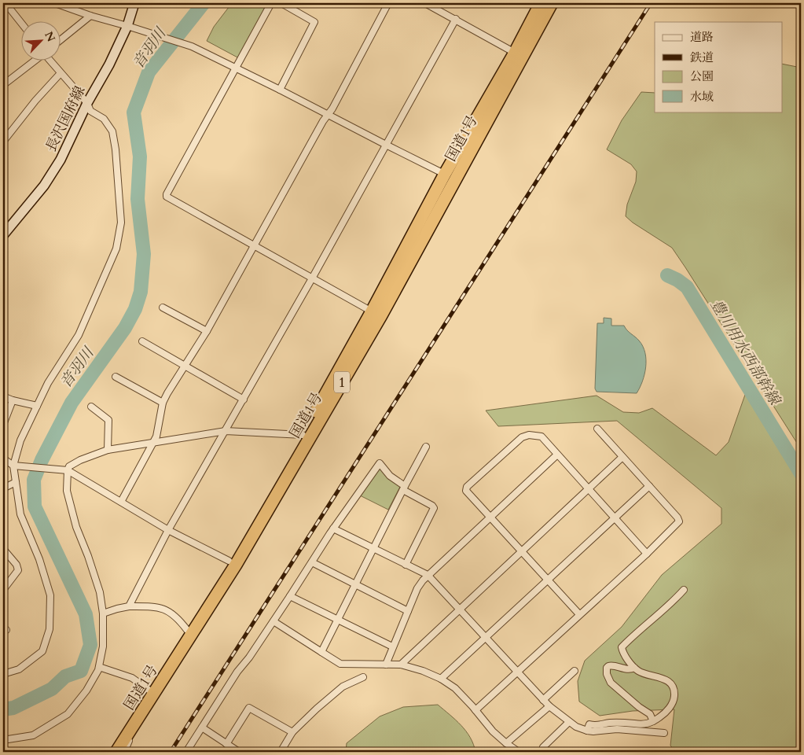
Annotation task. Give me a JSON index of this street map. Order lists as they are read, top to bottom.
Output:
{
  "streets": {
    "highway": ["国道1号", "1"],
    "main road": ["長沢国府線"]
  },
  "water": ["音羽川", "豊川用水西部幹線"],
  "legend": [
    "道路",
    "鉄道",
    "公園",
    "水域"
  ],
  "north": "top right"
}
